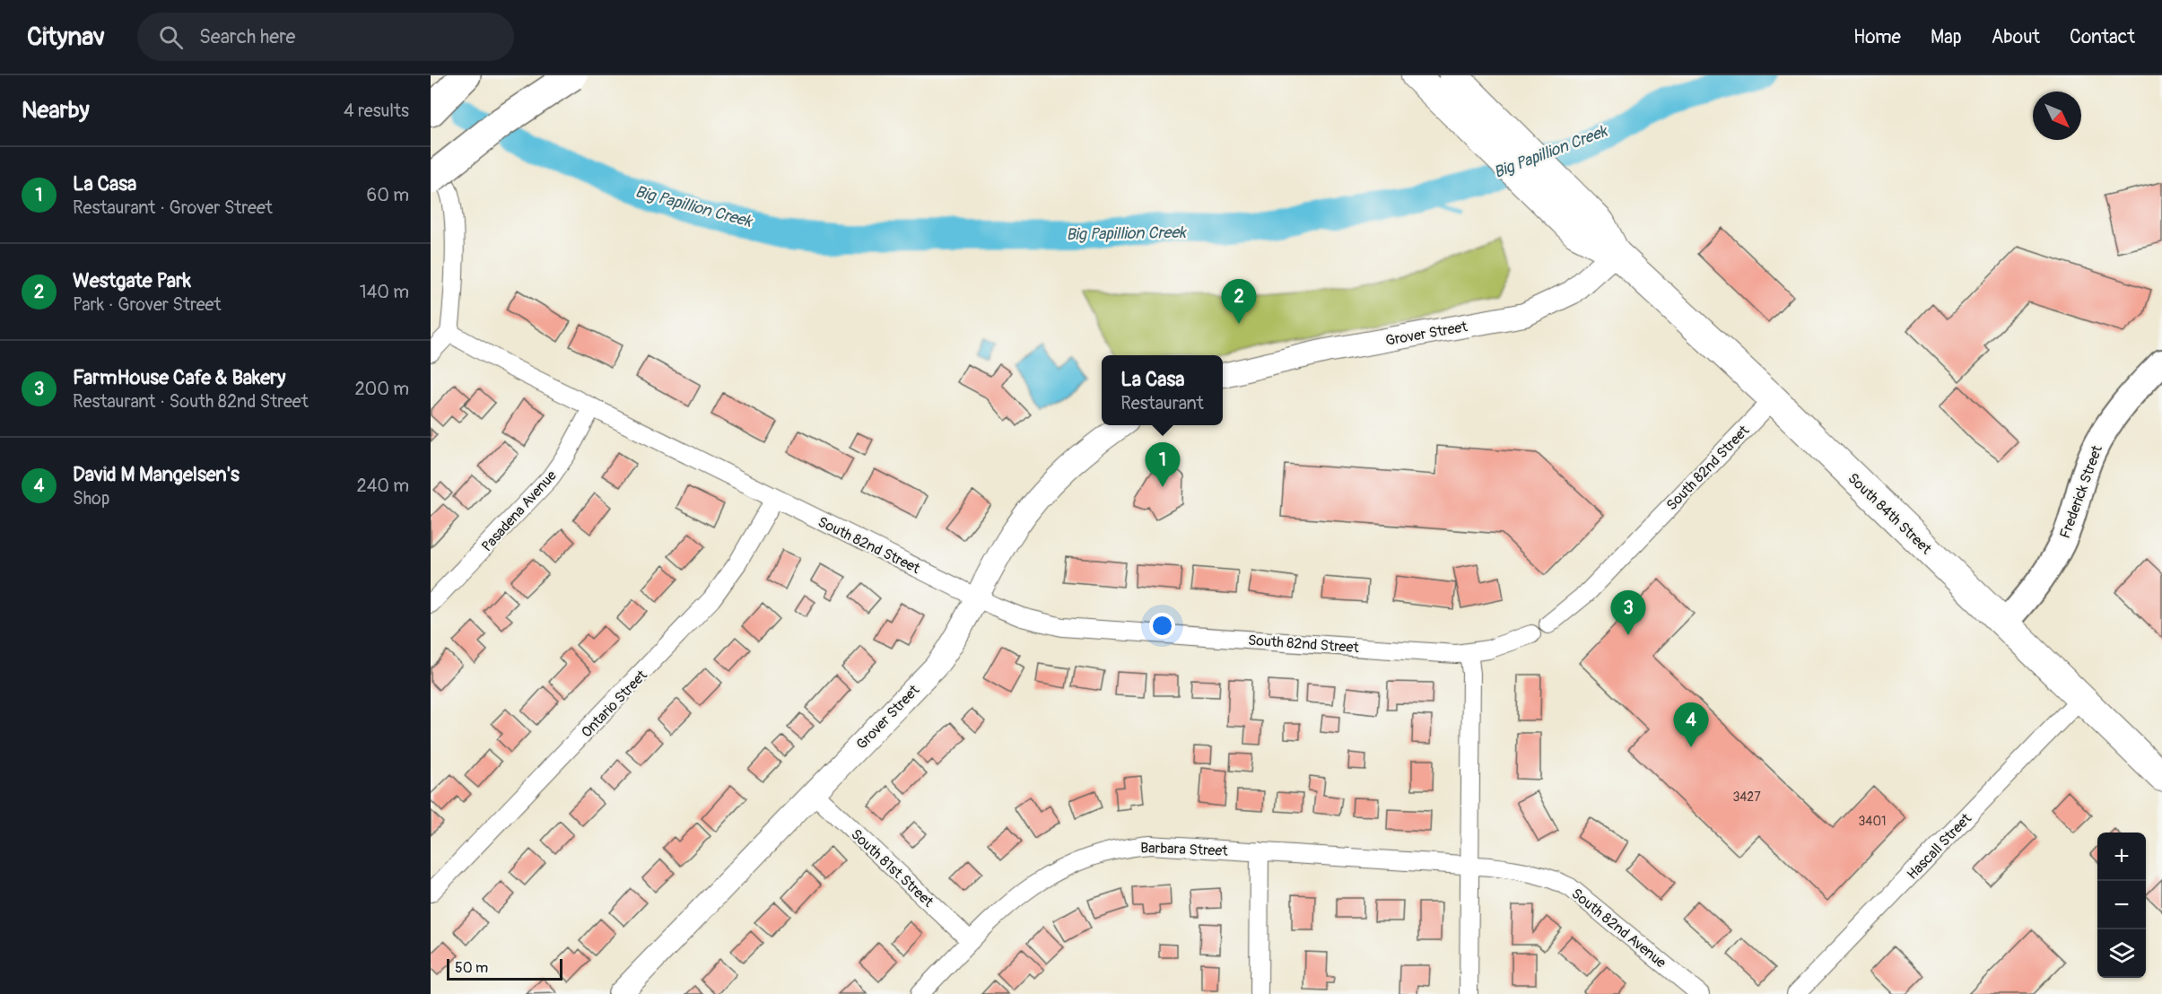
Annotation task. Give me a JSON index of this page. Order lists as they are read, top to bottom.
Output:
{
  "streets": {
    "main road": ["Frederick Street", "South 84th Street"],
    "street": [
      "Grover Street",
      "South 82nd Street",
      "Pasadena Avenue",
      "Ontario Street",
      "Hascall Street",
      "Barbara Street",
      "South 81st Street",
      "South 82nd Avenue"
    ]
  },
  "crossings": [
    ["Grover Street", "South 82nd Street"],
    ["Grover Street", "South 84th Street"],
    ["Grover Street", "South 81st Street"],
    ["South 82nd Street", "Pasadena Avenue"],
    ["South 82nd Street", "South 84th Street"],
    ["South 82nd Street", "Ontario Street"],
    ["Frederick Street", "South 84th Street"],
    ["South 84th Street", "Hascall Street"],
    ["Barbara Street", "South 81st Street"],
    ["Barbara Street", "South 82nd Avenue"]
  ],
  "water": ["Big Papillion Creek"],
  "house_numbers": ["3427", "3401"],
  "scale_bar": "50 m",
  "north": "bottom right",
  "page": {
    "header": "Citynav",
    "search": "Search here",
    "nav": [
      "Home",
      "Map",
      "About",
      "Contact"
    ],
    "heading": ["Nearby", "4 results"],
    "list": [
      {
        "mark": "1",
        "name": "La Casa",
        "note": "Restaurant · Grover Street",
        "value": "60 m"
      },
      {
        "mark": "2",
        "name": "Westgate Park",
        "note": "Park · Grover Street",
        "value": "140 m"
      },
      {
        "mark": "3",
        "name": "FarmHouse Cafe & Bakery",
        "note": "Restaurant · South 82nd Street",
        "value": "200 m"
      },
      {
        "mark": "4",
        "name": "David M Mangelsen's",
        "note": "Shop",
        "value": "240 m"
      }
    ],
    "pins": [
      "2",
      "1",
      "3",
      "4"
    ],
    "popup": ["La Casa", "Restaurant"],
    "map_buttons": ["+", "−"],
    "scale": "50 m"
  }
}
